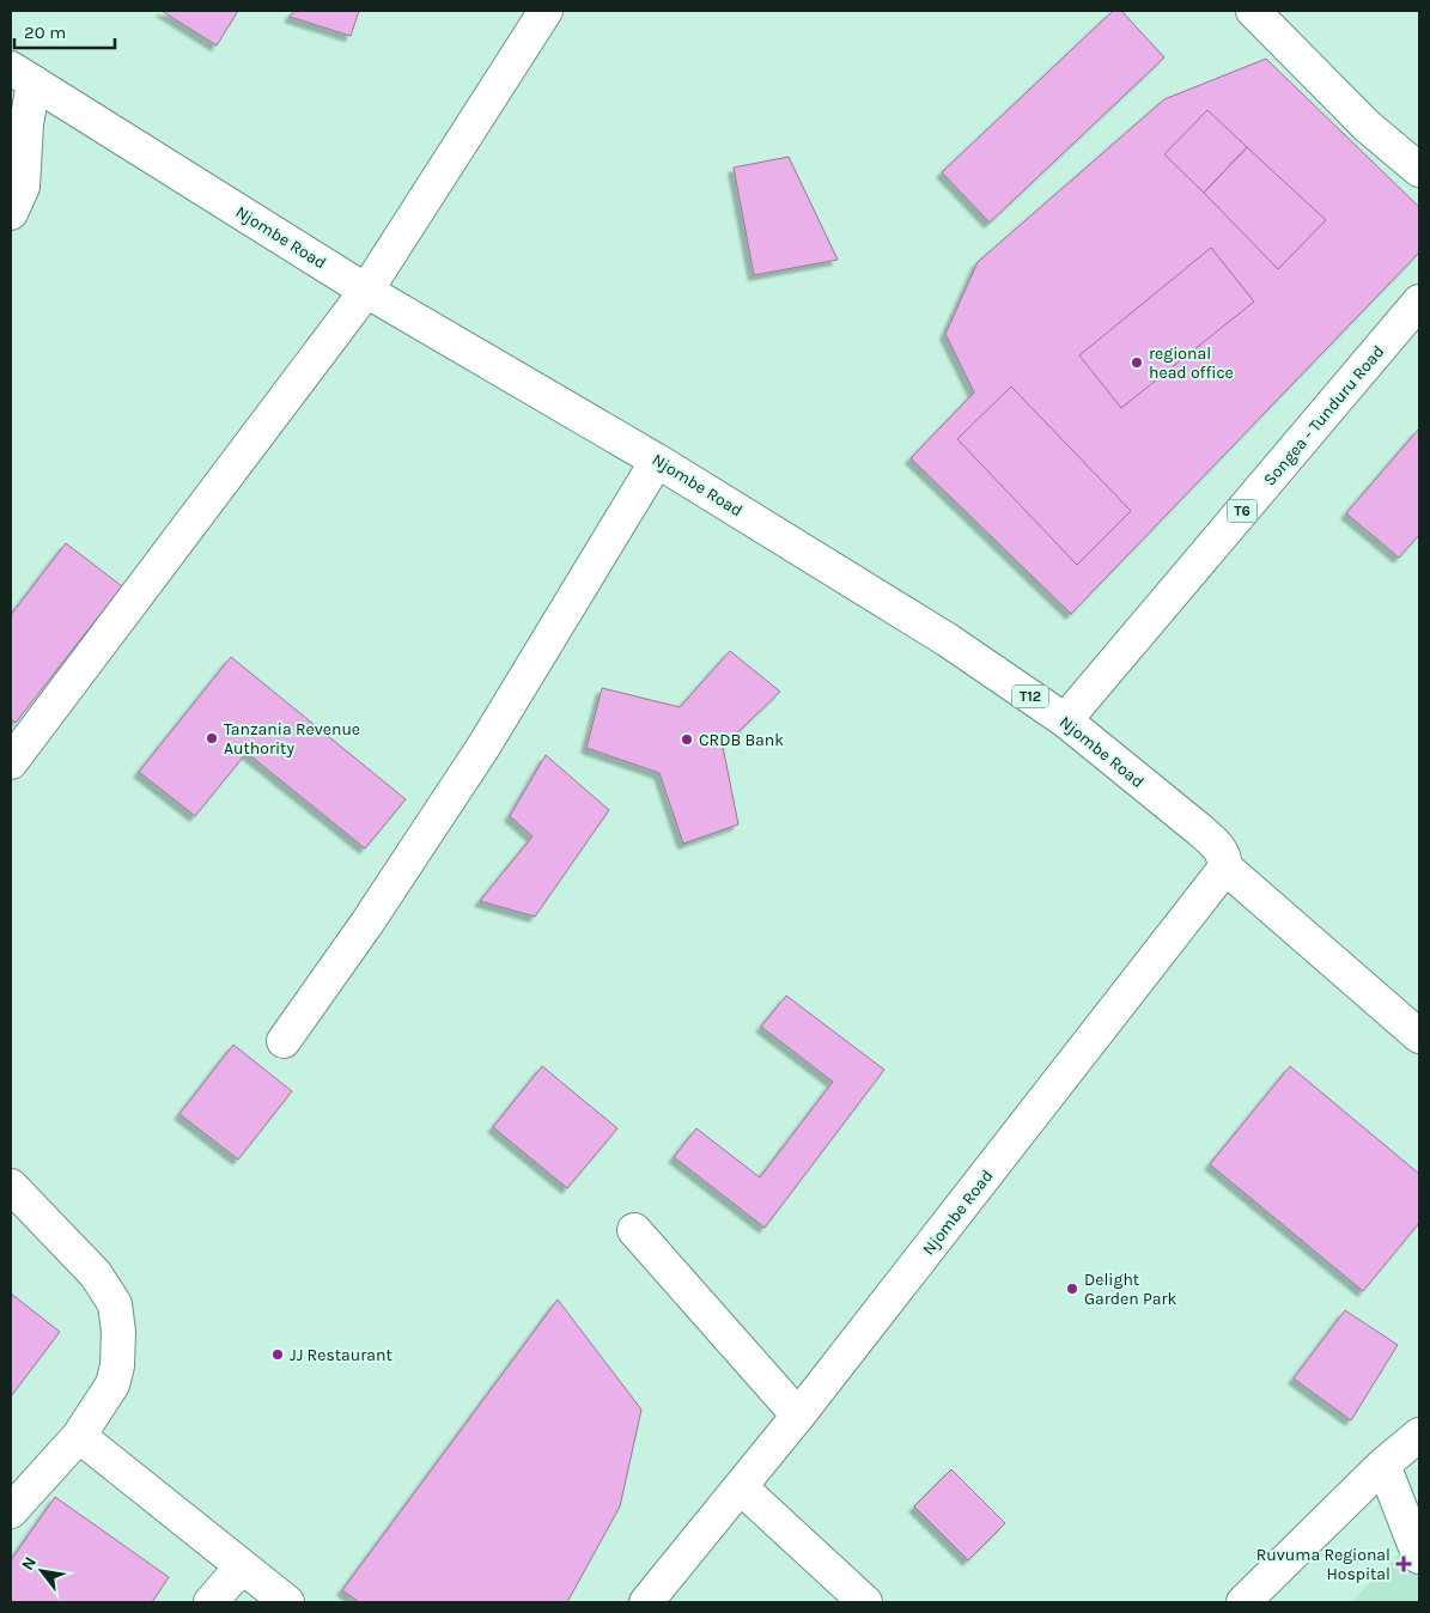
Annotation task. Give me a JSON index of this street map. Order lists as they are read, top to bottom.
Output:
{
  "streets": {
    "main road": [
      "Njombe Road",
      "Songea - Tunduru Road",
      "T6",
      "T12"
    ]
  },
  "crossings": [
    ["Njombe Road", "Songea - Tunduru Road"]
  ],
  "places": {
    "other": [
      "regional head office",
      "Tanzania Revenue Authority",
      "CRDB Bank",
      "Delight Garden Park",
      "JJ Restaurant"
    ],
    "health": ["Ruvuma Regional Hospital"]
  },
  "scale_bar": "20 m",
  "north": "top left"
}
